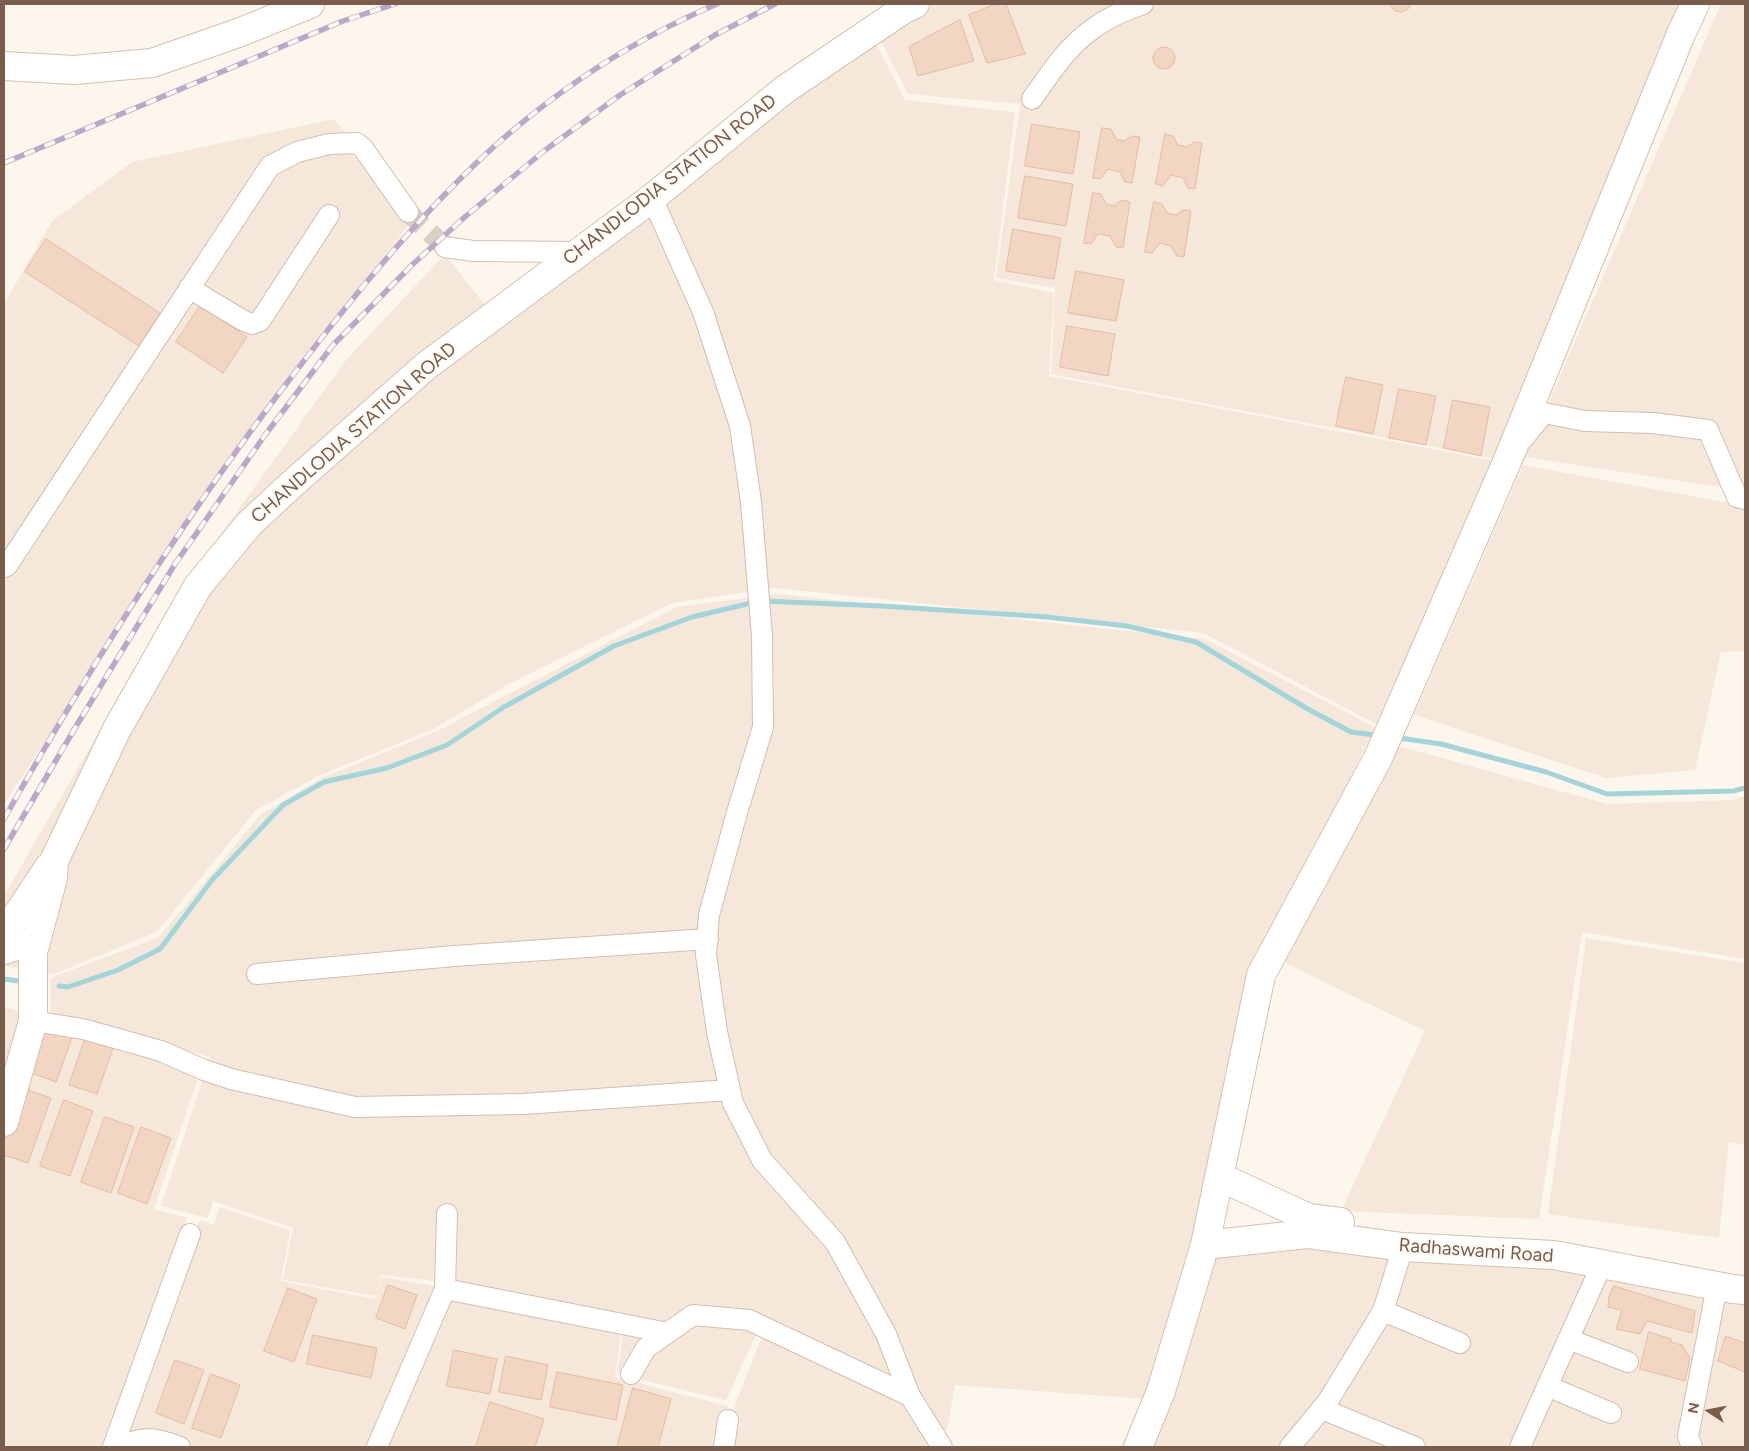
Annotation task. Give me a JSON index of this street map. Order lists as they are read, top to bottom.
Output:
{
  "streets": {
    "street": ["CHANDLODIA STATION ROAD", "Radhaswami Road"]
  },
  "north": "left"
}
